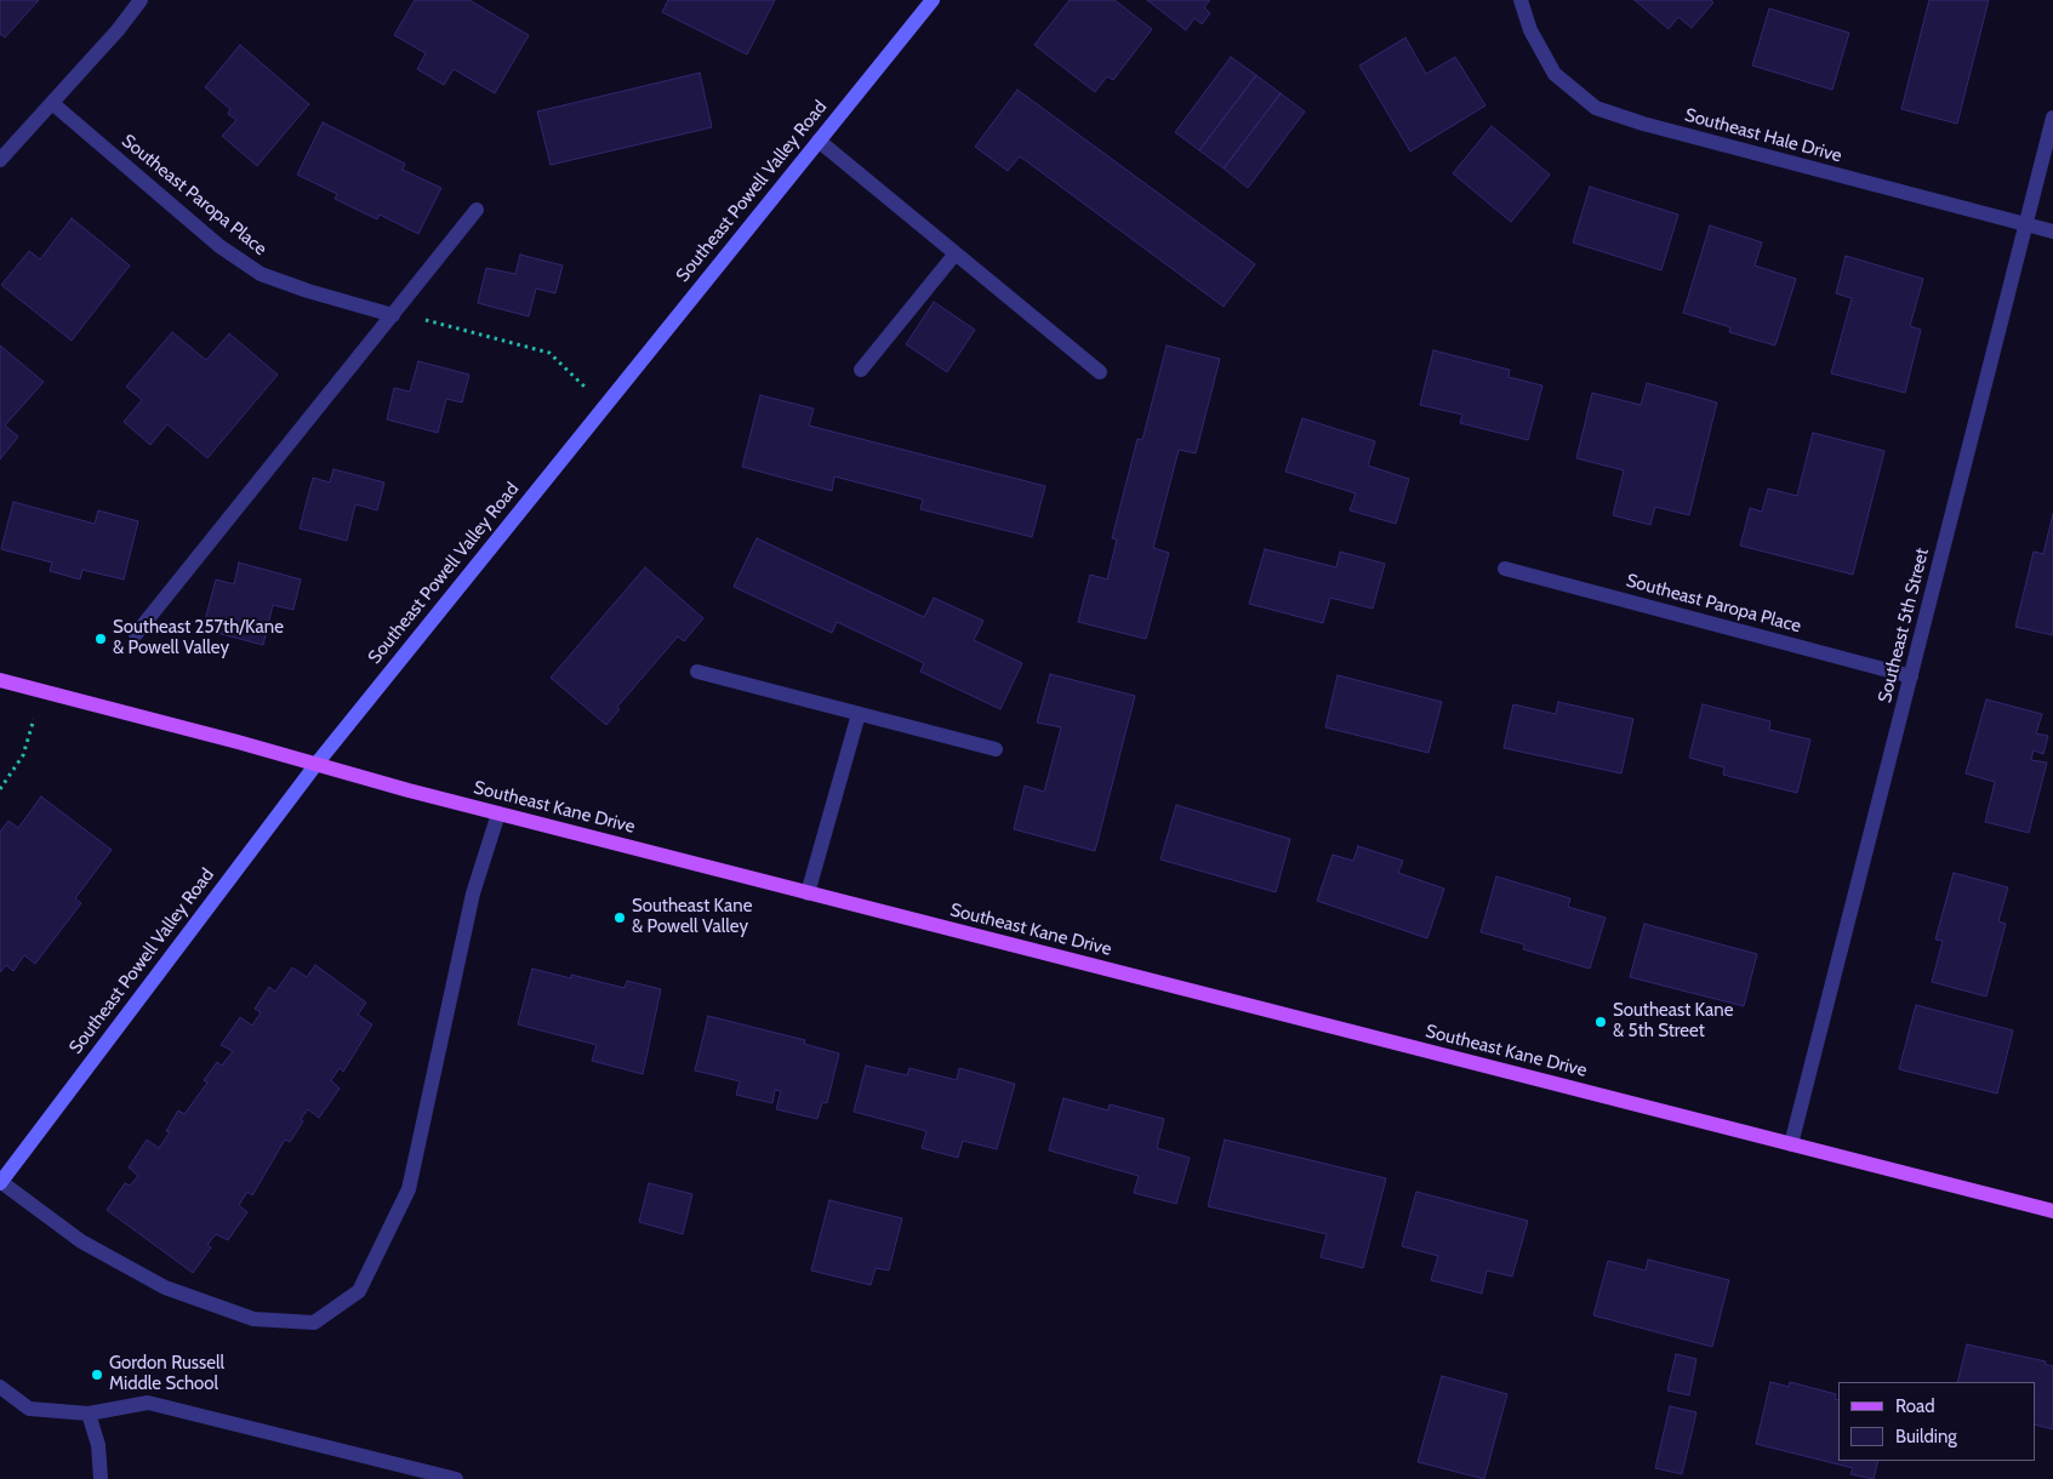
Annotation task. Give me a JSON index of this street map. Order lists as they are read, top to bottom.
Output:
{
  "streets": {
    "main road": ["Southeast Powell Valley Road", "Southeast Kane Drive"],
    "street": ["Southeast Hale Drive", "Southeast Paropa Place", "Southeast 5th Street"]
  },
  "crossings": [
    ["Southeast Hale Drive", "Southeast 5th Street"],
    ["Southeast Powell Valley Road", "Southeast Kane Drive"],
    ["Southeast Paropa Place", "Southeast 5th Street"],
    ["Southeast 5th Street", "Southeast Kane Drive"]
  ],
  "places": [
    "Southeast 257th/Kane & Powell Valley",
    "Southeast Kane & Powell Valley",
    "Southeast Kane & 5th Street",
    "Gordon Russell Middle School"
  ],
  "legend": ["Road", "Building"]
}
